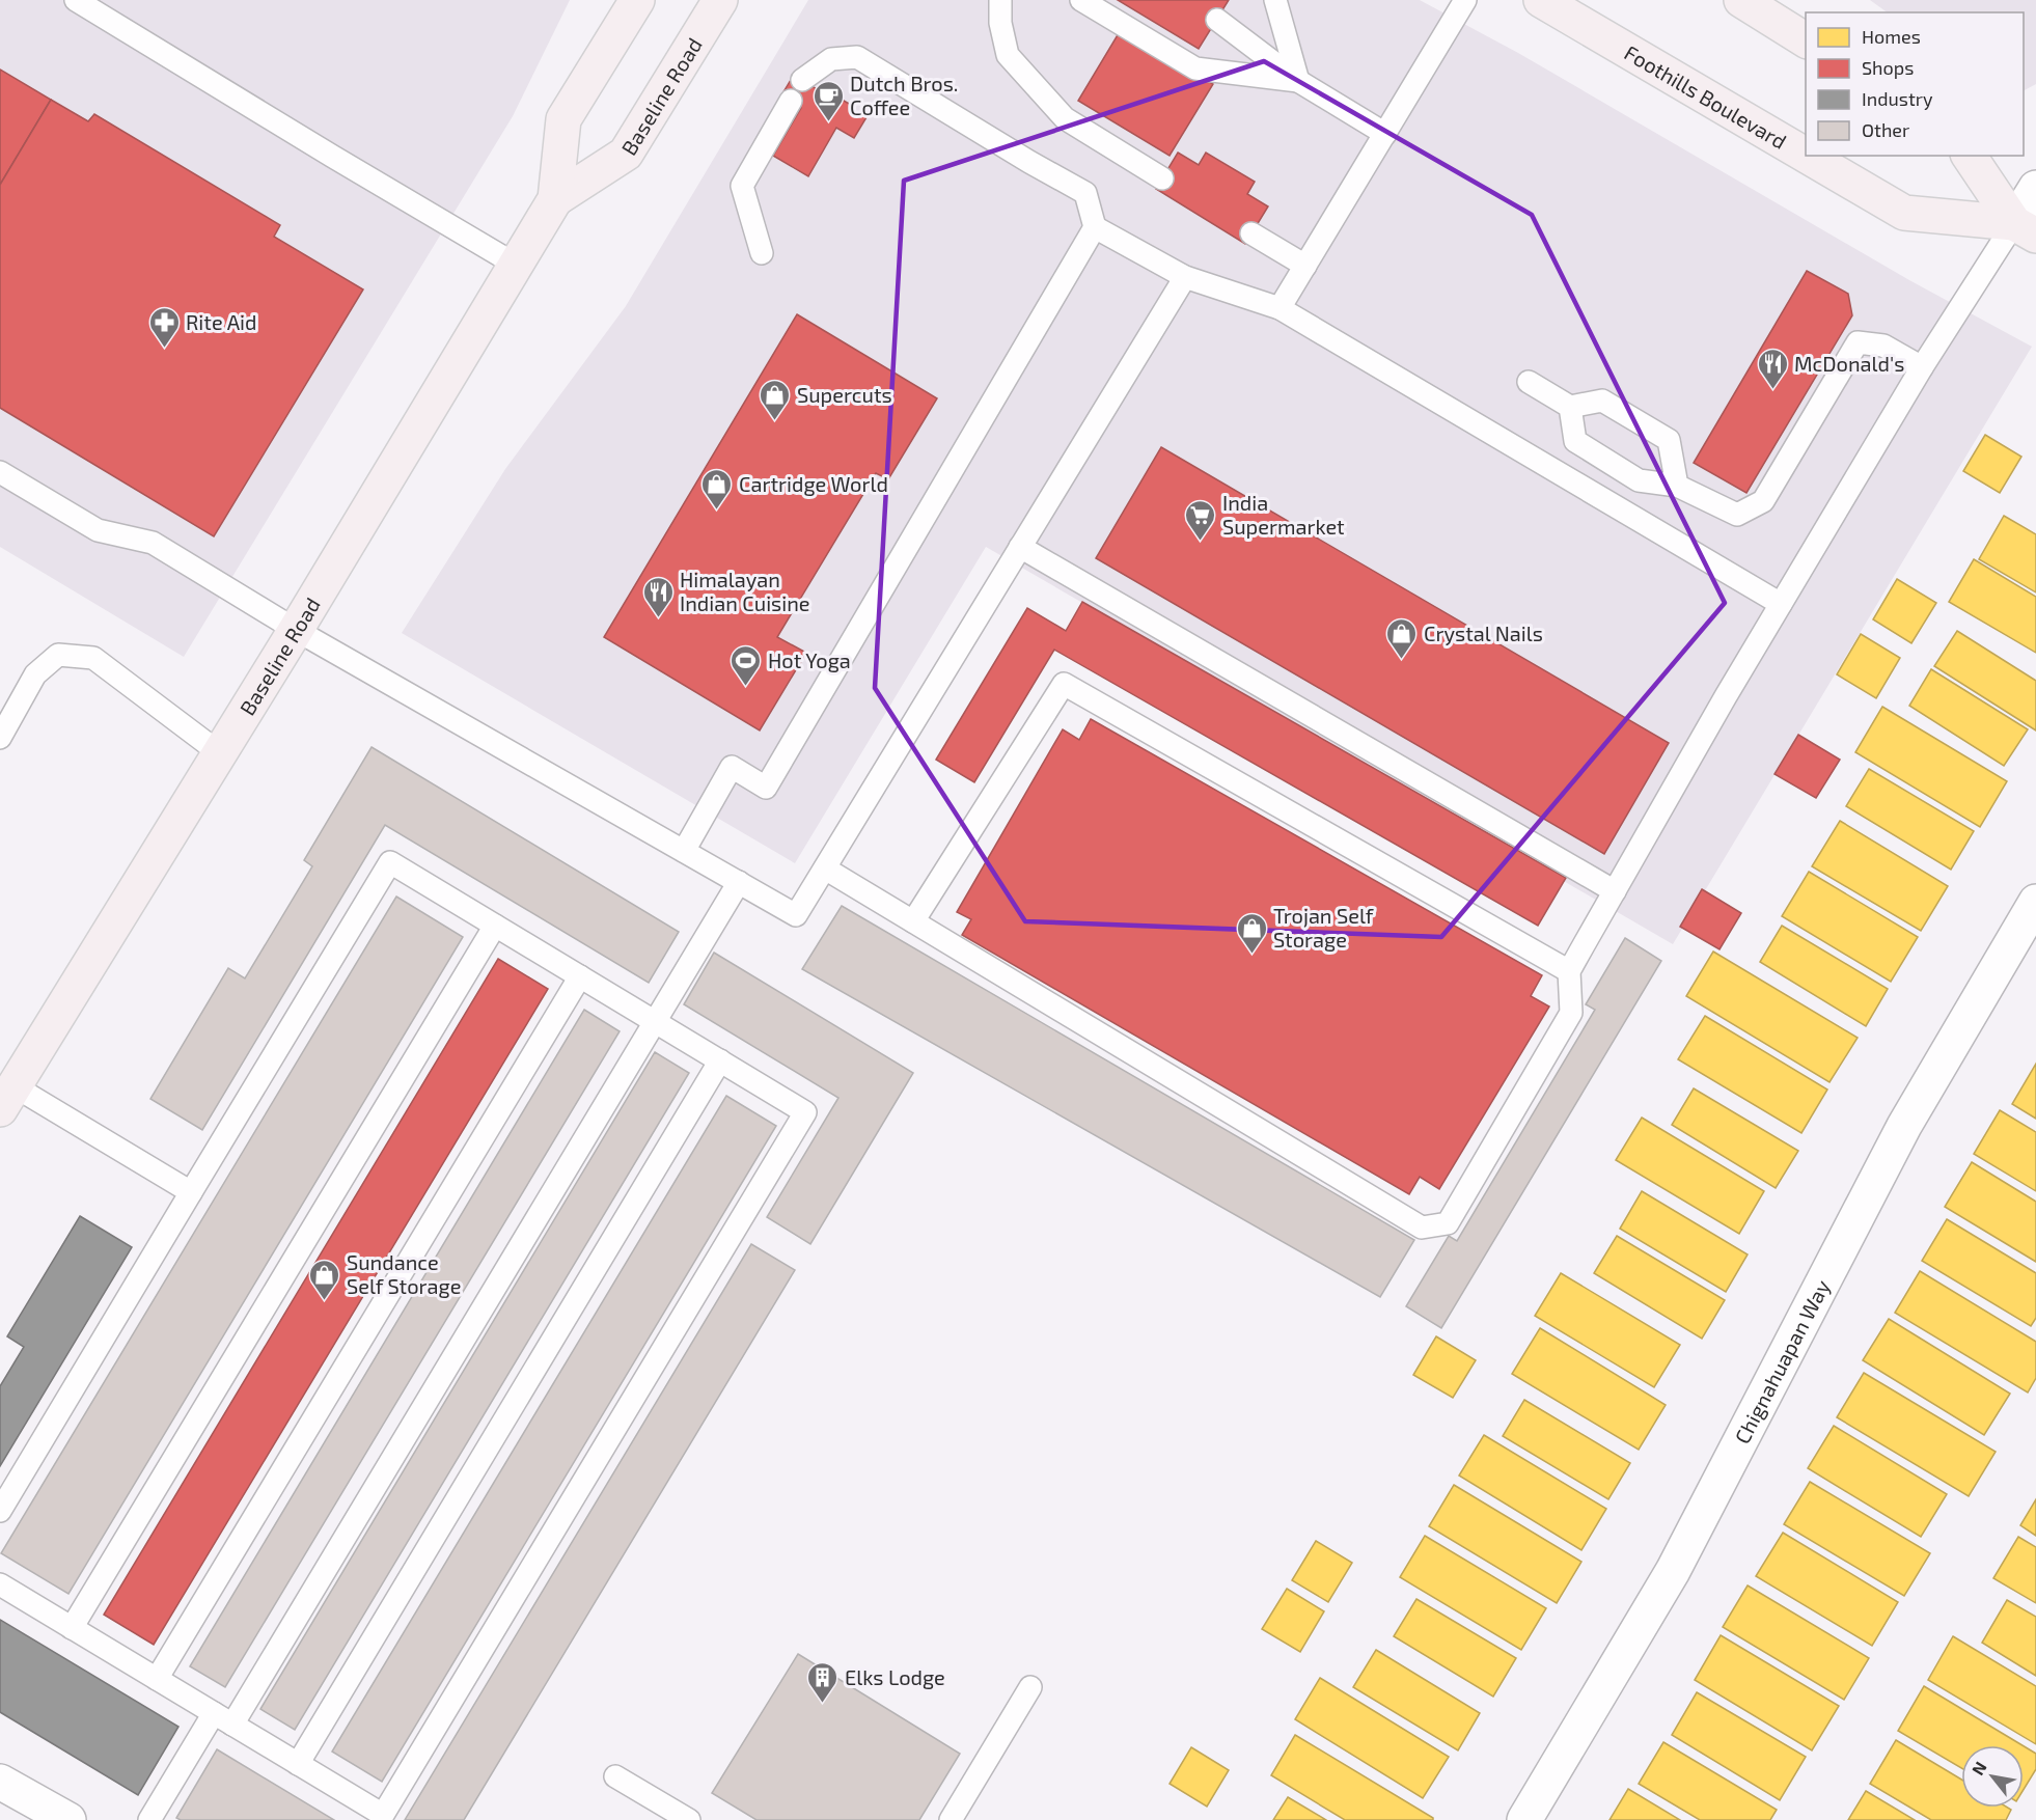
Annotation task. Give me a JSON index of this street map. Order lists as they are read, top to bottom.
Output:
{
  "streets": {
    "main road": ["Baseline Road", "Foothills Boulevard"],
    "street": ["Chignahuapan Way"]
  },
  "places": {
    "cafe": ["Dutch Bros. Coffee"],
    "pharmacy": ["Rite Aid"],
    "restaurant": ["McDonald's", "Himalayan Indian Cuisine"],
    "shop": [
      "Supercuts",
      "Cartridge World",
      "Crystal Nails",
      "Trojan Self Storage",
      "Sundance Self Storage"
    ],
    "supermarket": ["India Supermarket"],
    "sports": ["Hot Yoga"],
    "building": ["Elks Lodge"]
  },
  "legend": [
    "Homes",
    "Shops",
    "Industry",
    "Other"
  ],
  "north": "top left"
}
